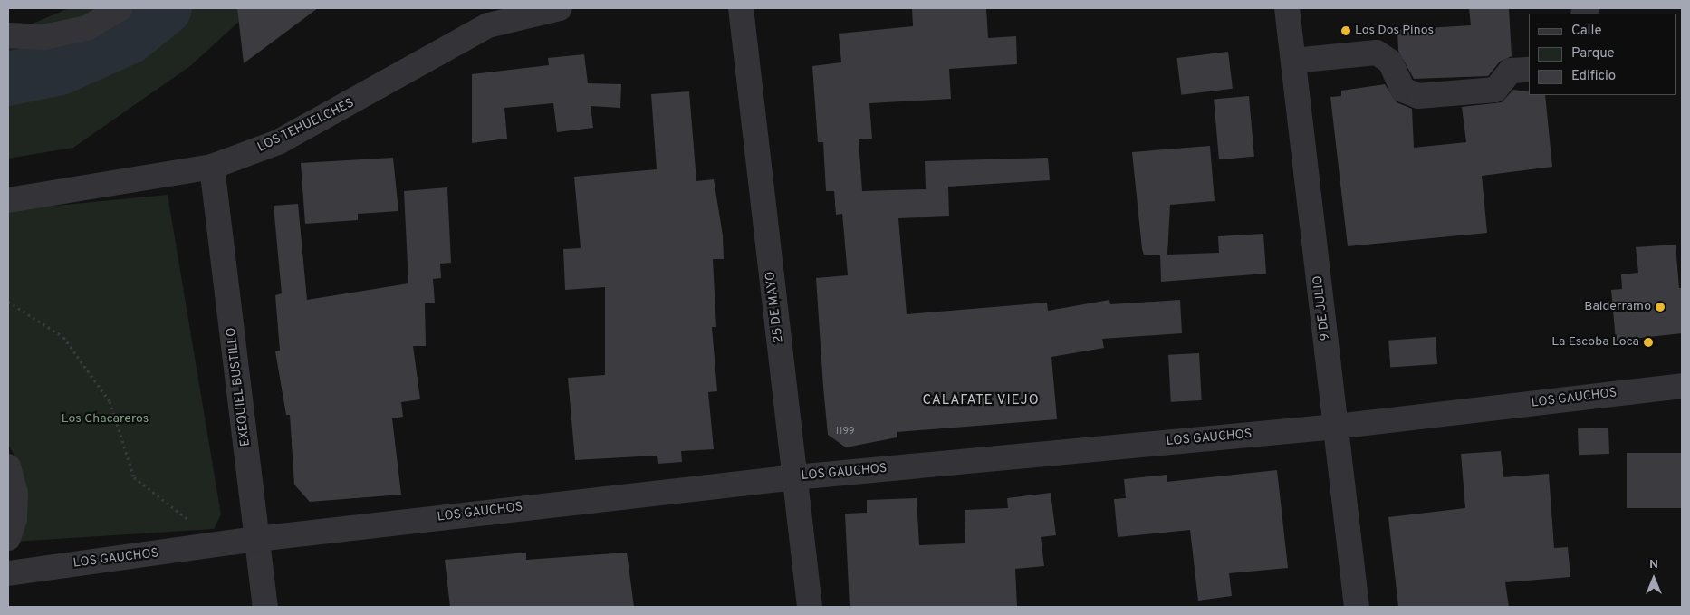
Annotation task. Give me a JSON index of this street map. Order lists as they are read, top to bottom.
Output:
{
  "streets": {
    "street": [
      "LOS TEHUELCHES",
      "25 DE MAYO",
      "9 DE JULIO",
      "EXEQUIEL BUSTILLO",
      "LOS GAUCHOS"
    ]
  },
  "crossings": [
    ["LOS TEHUELCHES", "EXEQUIEL BUSTILLO"],
    ["25 DE MAYO", "LOS GAUCHOS"],
    ["9 DE JULIO", "LOS GAUCHOS"],
    ["EXEQUIEL BUSTILLO", "LOS GAUCHOS"]
  ],
  "districts": ["CALAFATE VIEJO"],
  "parks": ["Los Chacareros"],
  "places": ["Los Dos Pinos", "Balderramo", "La Escoba Loca"],
  "house_numbers": ["1199"],
  "legend": ["Calle", "Parque", "Edificio"],
  "north": "top"
}
